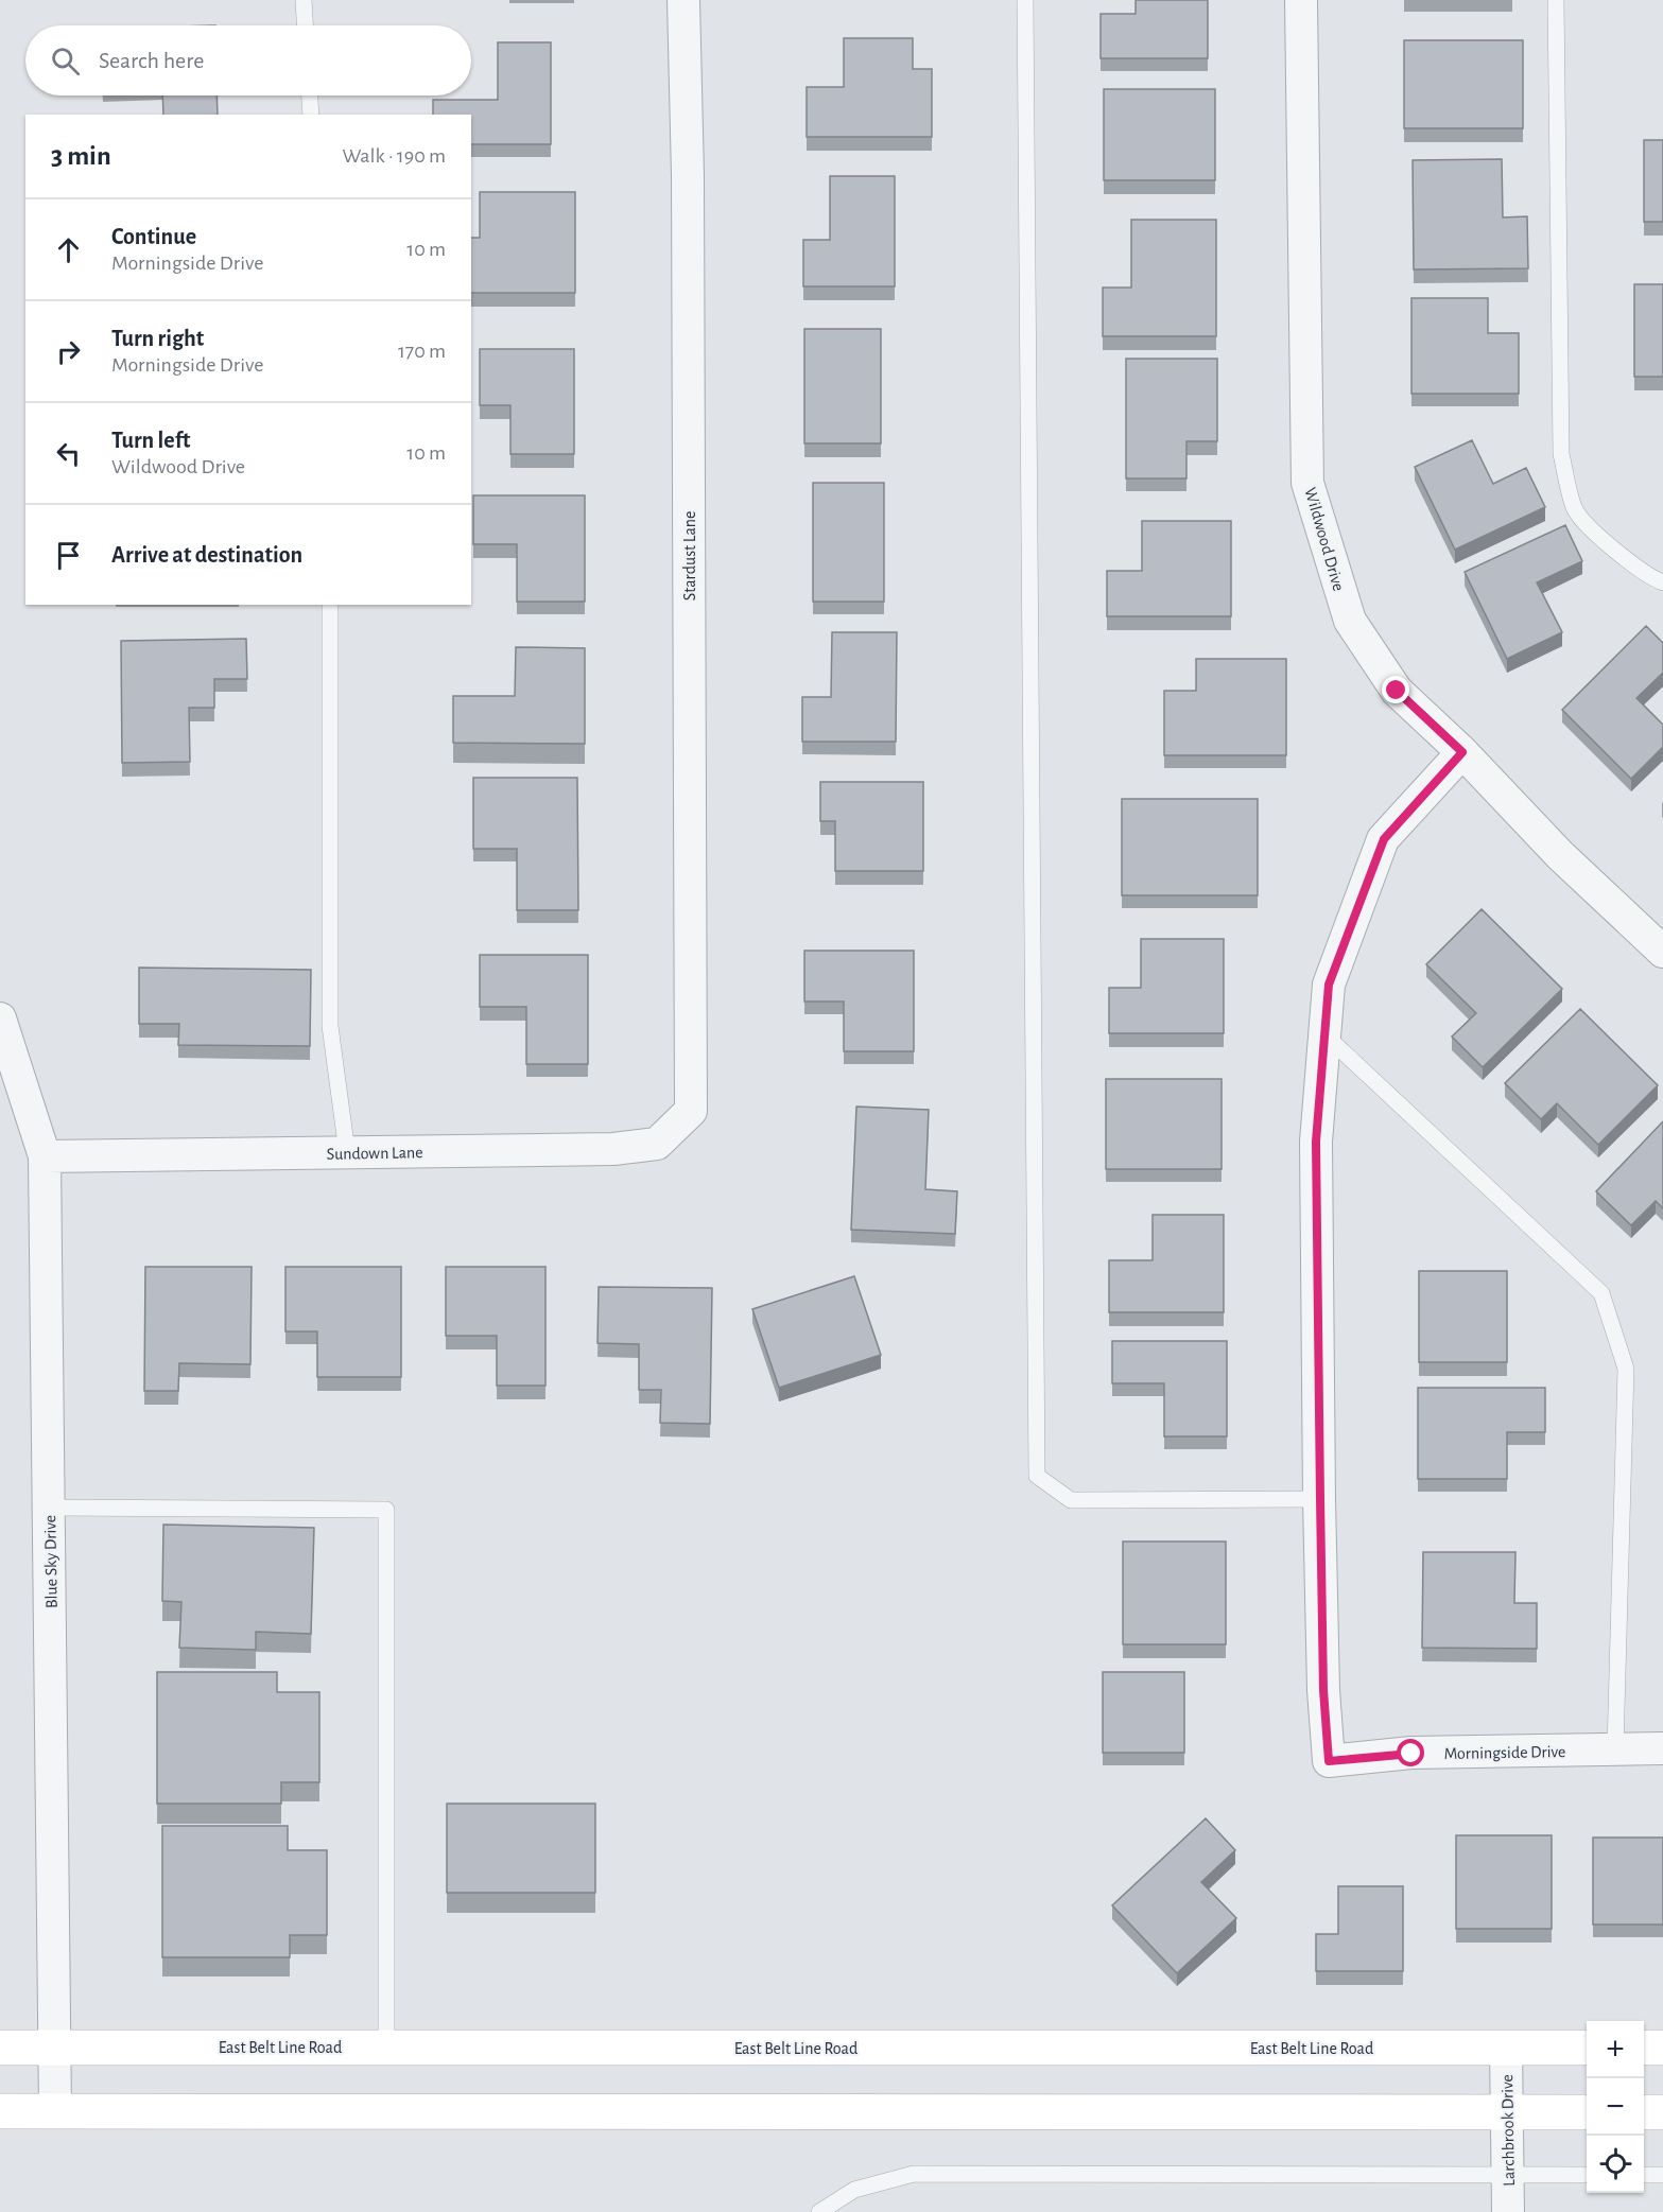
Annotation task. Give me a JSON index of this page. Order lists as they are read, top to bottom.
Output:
{
  "streets": {
    "main road": ["East Belt Line Road"],
    "street": [
      "Wildwood Drive",
      "Stardust Lane",
      "Sundown Lane",
      "Blue Sky Drive",
      "Morningside Drive",
      "Larchbrook Drive"
    ]
  },
  "crossings": [
    ["Wildwood Drive", "Morningside Drive"],
    ["Stardust Lane", "Sundown Lane"],
    ["Sundown Lane", "Blue Sky Drive"],
    ["Blue Sky Drive", "East Belt Line Road"],
    ["East Belt Line Road", "Larchbrook Drive"]
  ],
  "page": {
    "search": "Search here",
    "heading": ["3 min", "Walk · 190 m"],
    "list": [
      ["Continue", "Morningside Drive", "10 m"],
      ["Turn right", "Morningside Drive", "170 m"],
      ["Turn left", "Wildwood Drive", "10 m"],
      "Arrive at destination"
    ],
    "map_buttons": ["+", "−"]
  }
}
